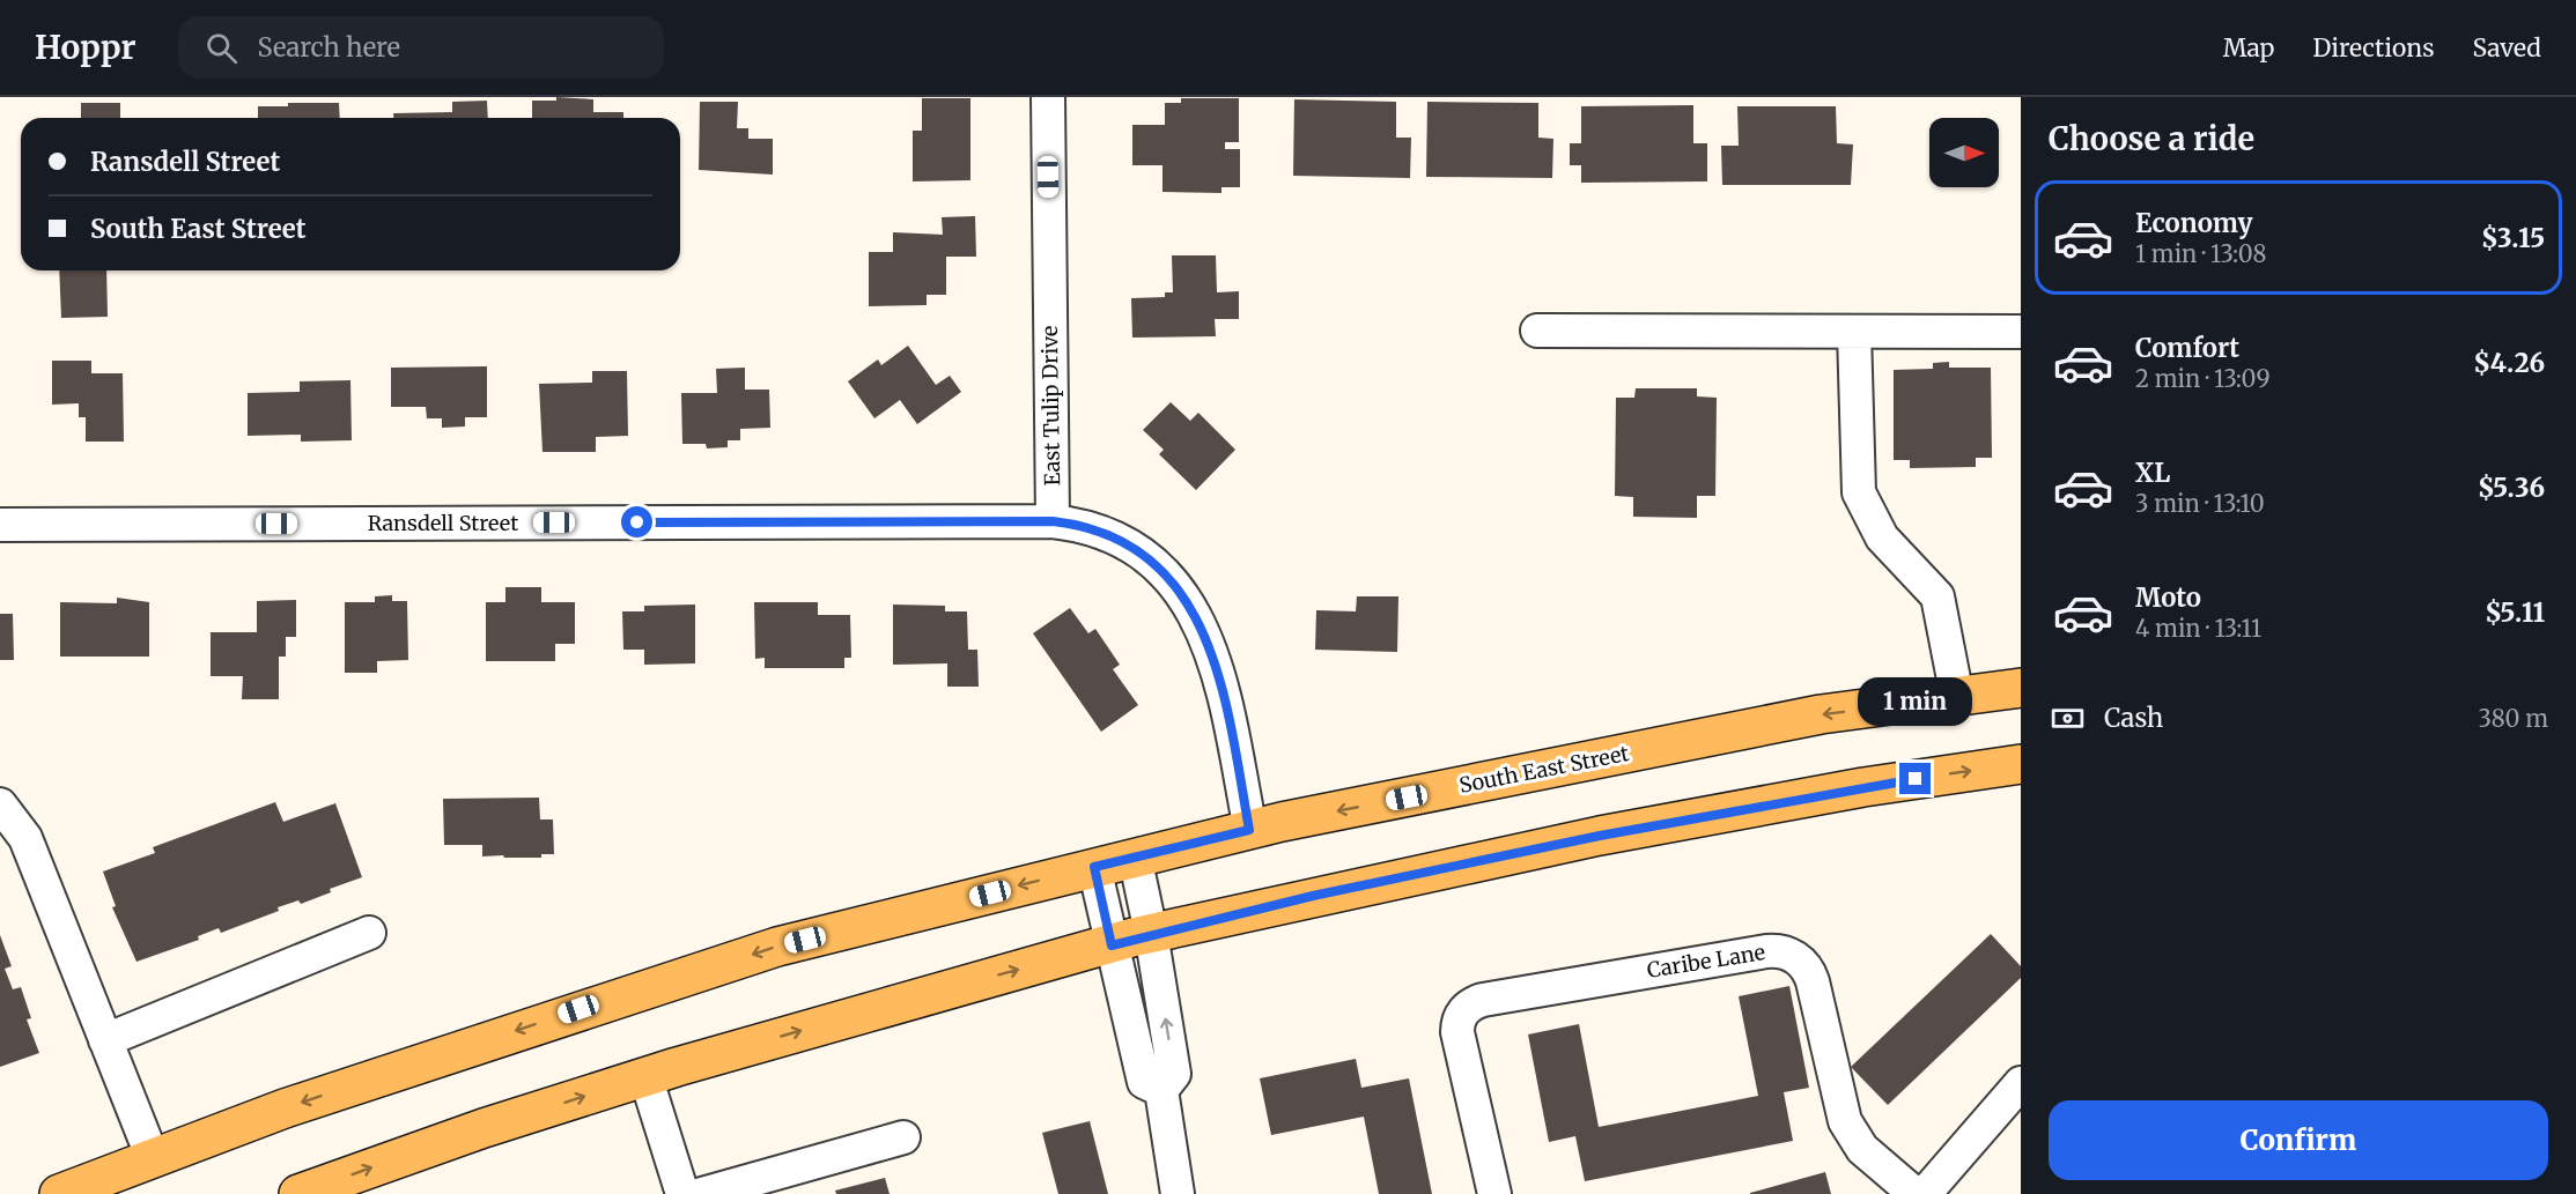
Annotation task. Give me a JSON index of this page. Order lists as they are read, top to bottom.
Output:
{
  "streets": {
    "main road": ["South East Street"],
    "street": ["East Tulip Drive", "Ransdell Street", "Caribe Lane"]
  },
  "crossings": [
    ["East Tulip Drive", "Ransdell Street"]
  ],
  "north": "right",
  "page": {
    "header": "Hoppr",
    "search": "Search here",
    "nav": ["Map", "Directions", "Saved"],
    "heading": "Choose a ride",
    "banner": ["Ransdell Street", "South East Street"],
    "list": [
      {
        "name": "Economy",
        "note": "1 min · 13:08",
        "value": "$3.15"
      },
      {
        "name": "Comfort",
        "note": "2 min · 13:09",
        "value": "$4.26"
      },
      {
        "name": "XL",
        "note": "3 min · 13:10",
        "value": "$5.36"
      },
      {
        "name": "Moto",
        "note": "4 min · 13:11",
        "value": "$5.11"
      }
    ],
    "bubble": "1 min",
    "pay": ["Cash", "380 m"],
    "buttons": "Confirm"
  }
}
